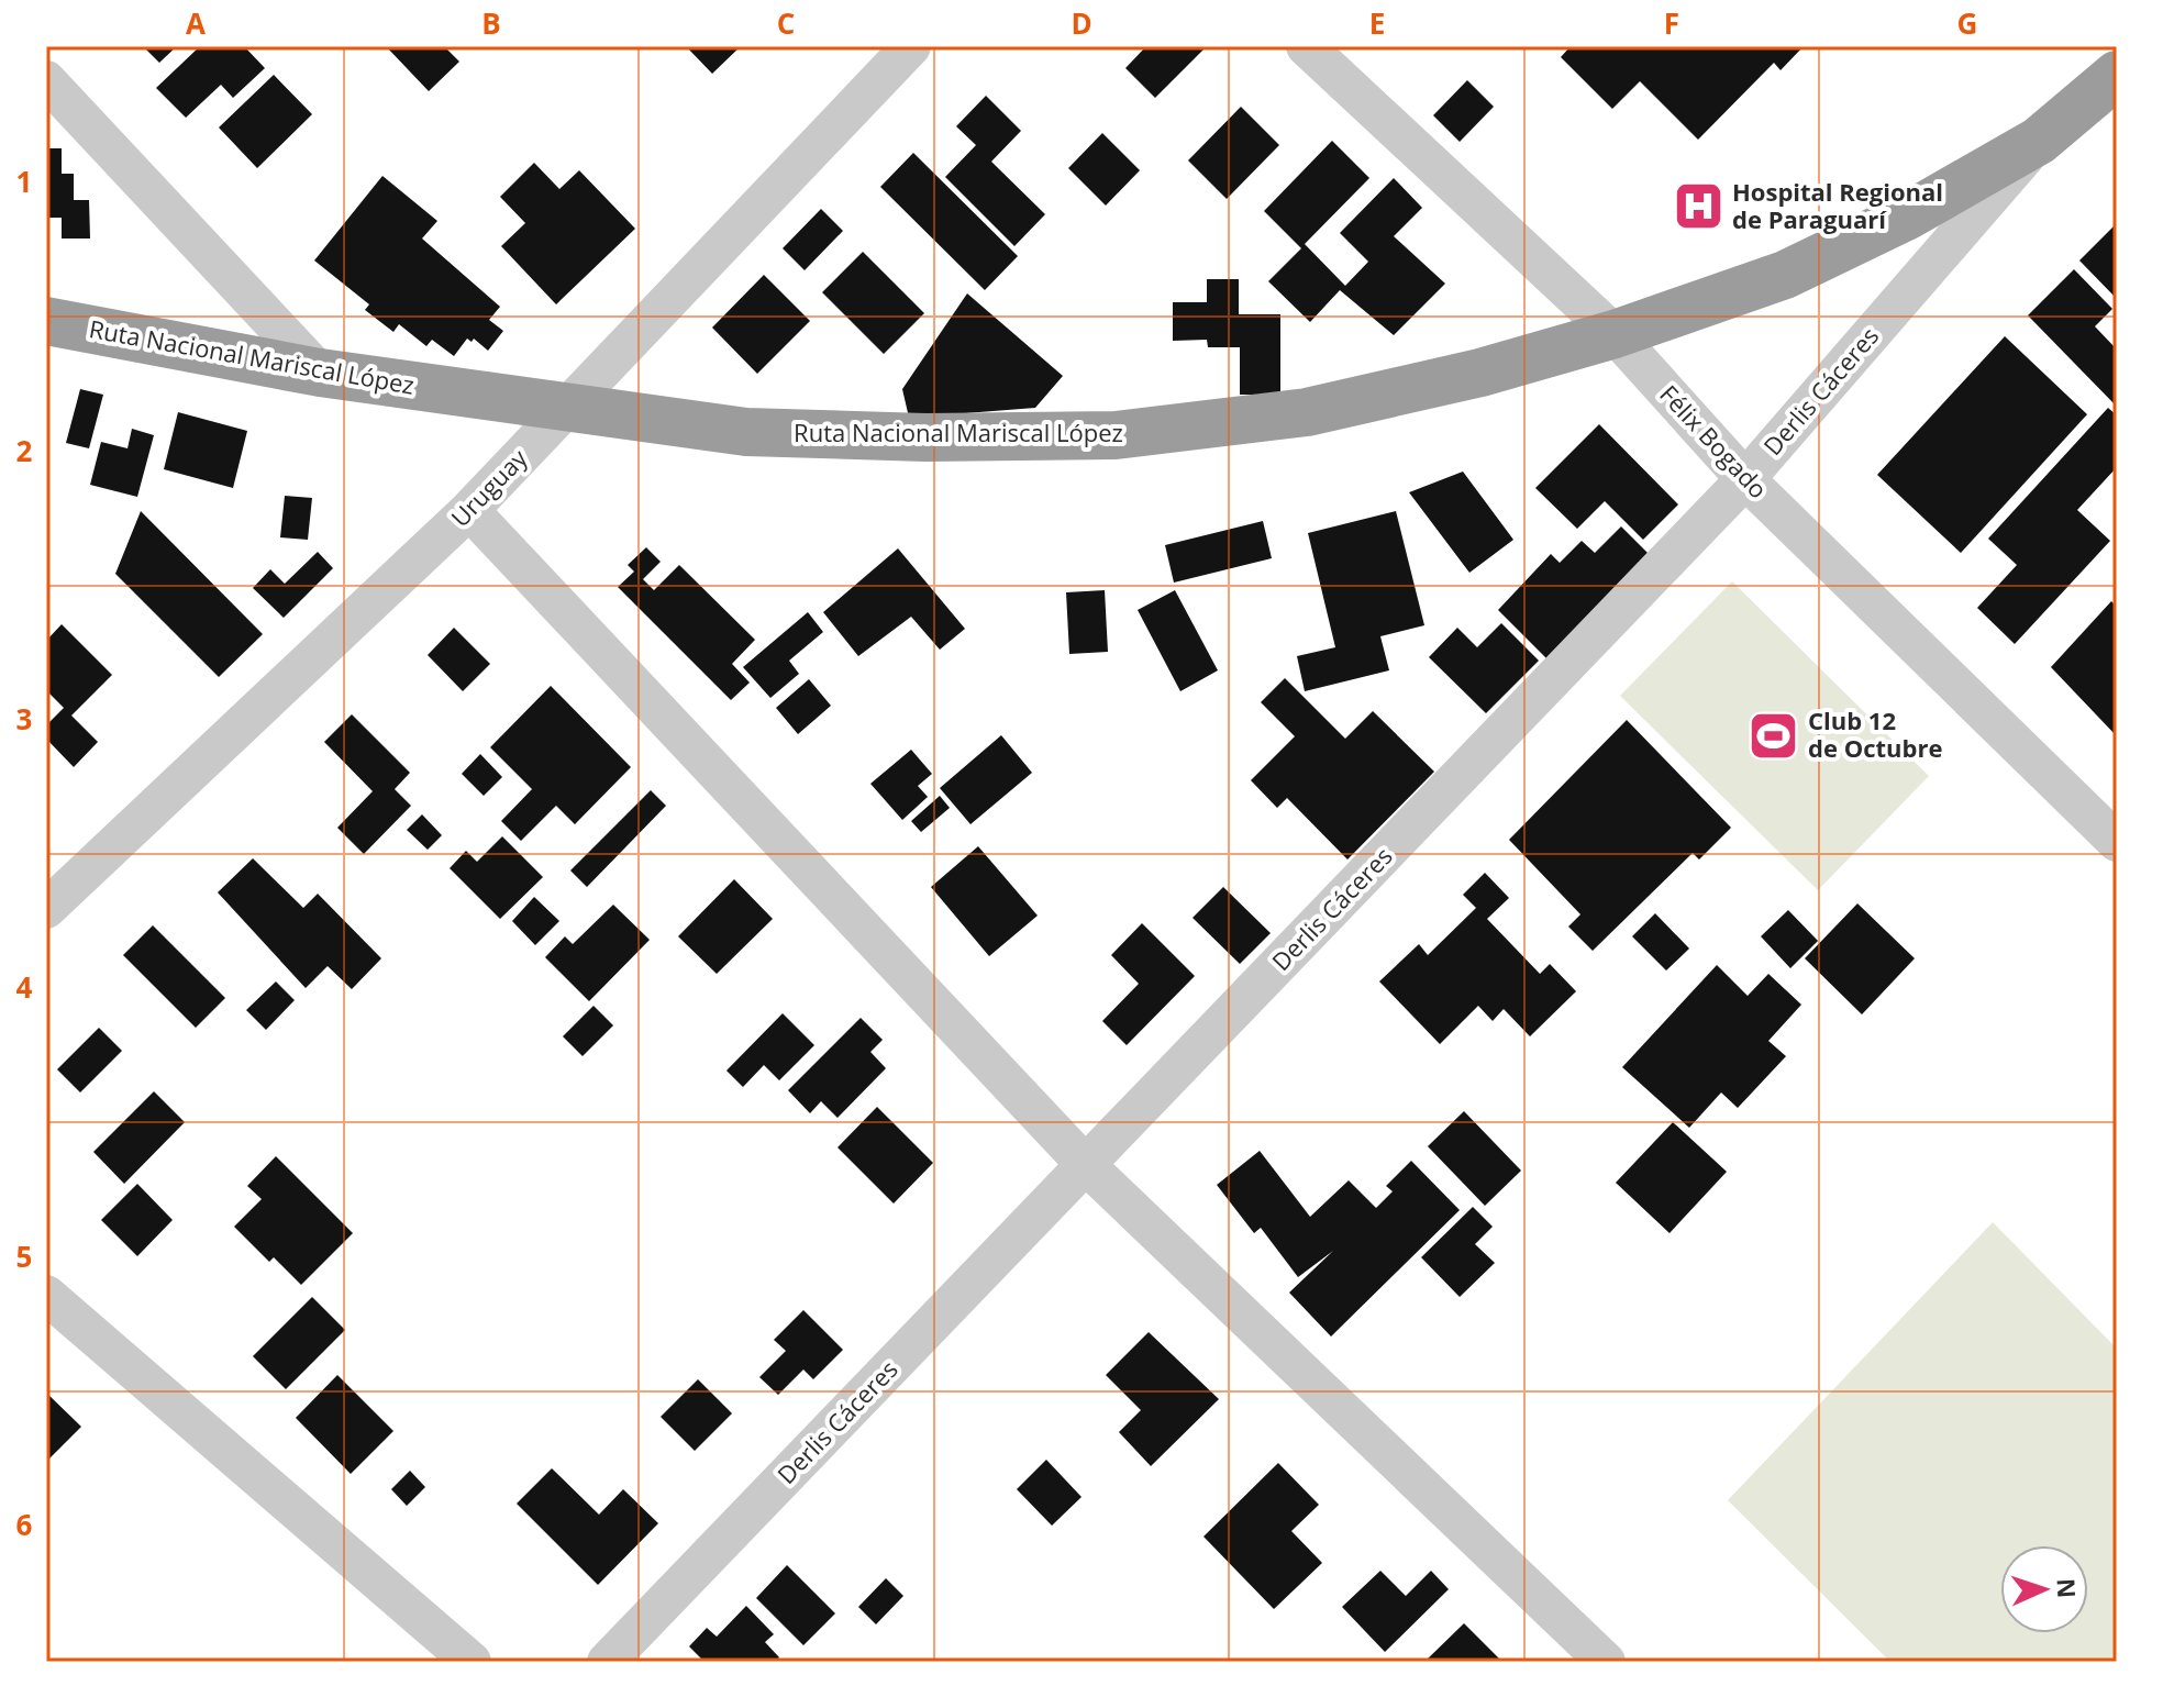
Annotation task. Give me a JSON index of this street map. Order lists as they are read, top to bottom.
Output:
{
  "streets": {
    "highway": ["Ruta Nacional Mariscal López"],
    "street": ["Derlis Cáceres", "Félix Bogado", "Uruguay"]
  },
  "crossings": [
    ["Ruta Nacional Mariscal López", "Derlis Cáceres"],
    ["Ruta Nacional Mariscal López", "Félix Bogado"],
    ["Ruta Nacional Mariscal López", "Uruguay"],
    ["Derlis Cáceres", "Félix Bogado"]
  ],
  "places": {
    "hospital": ["Hospital Regional de Paraguarí"],
    "sports": ["Club 12 de Octubre"]
  },
  "north": "right",
  "grid": {
    "columns": [
      "A",
      "B",
      "C",
      "D",
      "E",
      "F",
      "G"
    ],
    "rows": [
      "1",
      "2",
      "3",
      "4",
      "5",
      "6"
    ]
  }
}
